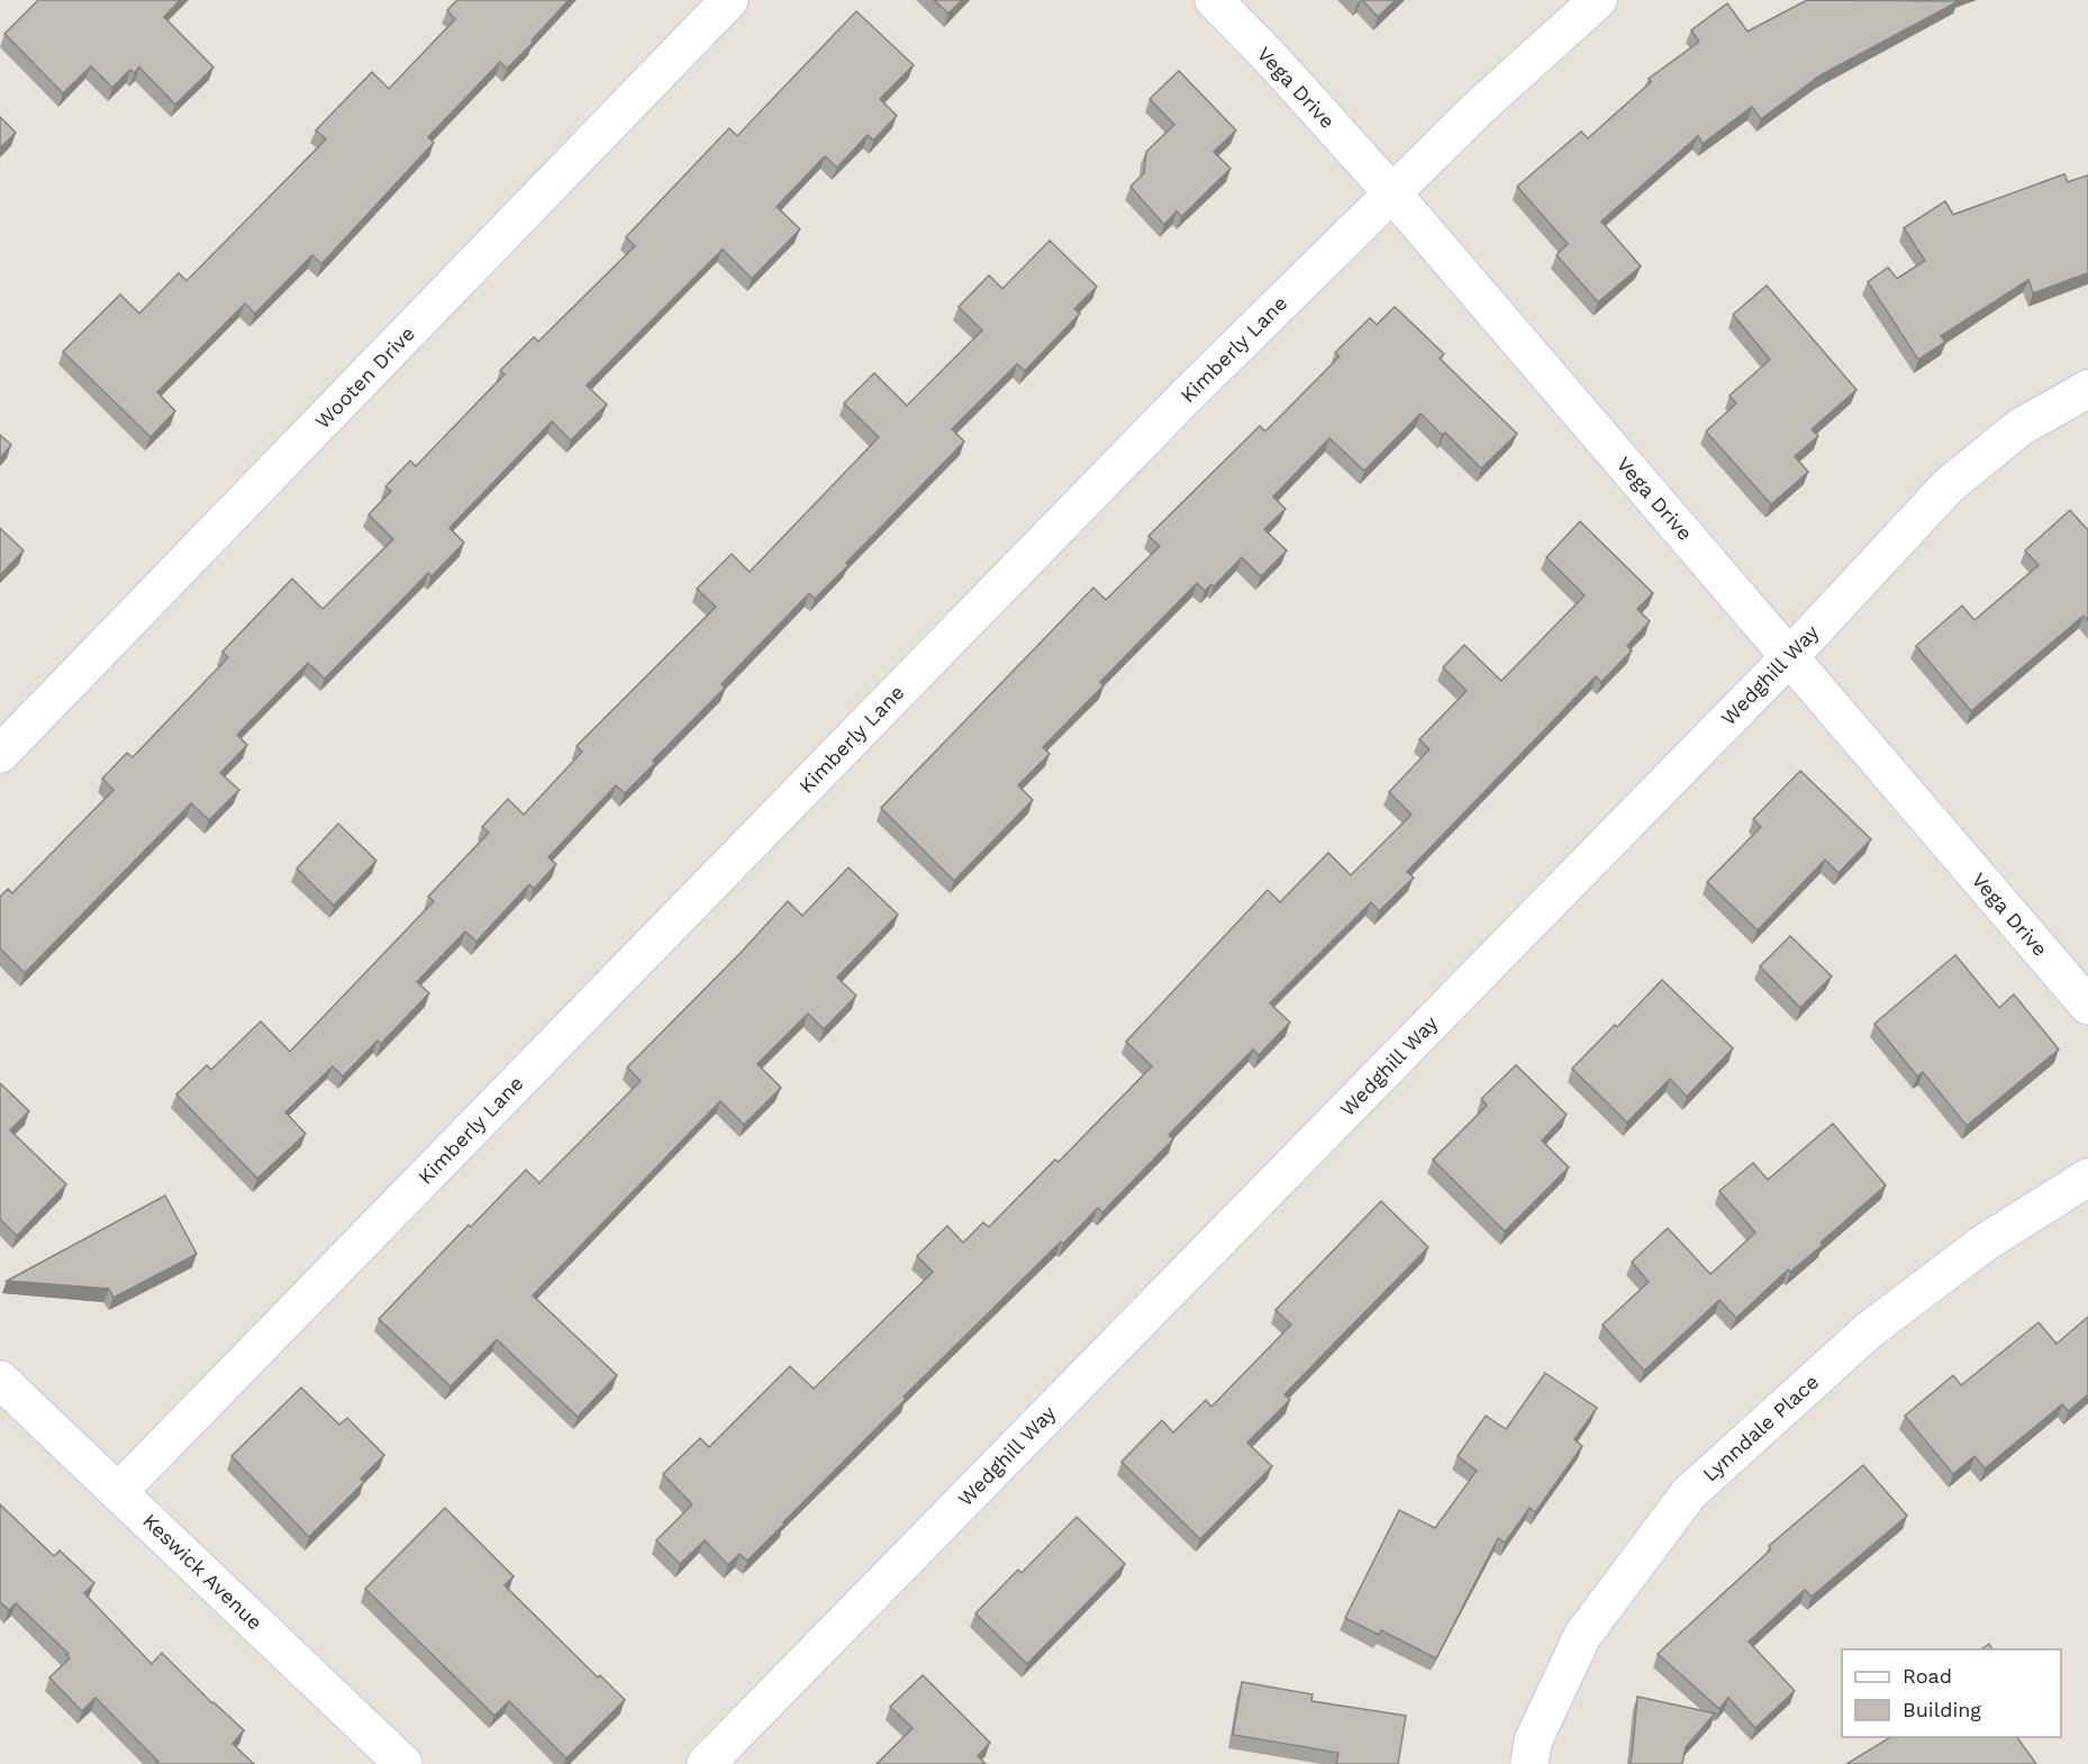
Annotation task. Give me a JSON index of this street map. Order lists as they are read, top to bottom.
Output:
{
  "streets": {
    "street": [
      "Vega Drive",
      "Kimberly Lane",
      "Wooten Drive",
      "Wedghill Way",
      "Lynndale Place",
      "Keswick Avenue"
    ]
  },
  "crossings": [
    ["Vega Drive", "Kimberly Lane"],
    ["Vega Drive", "Wedghill Way"],
    ["Kimberly Lane", "Keswick Avenue"]
  ],
  "legend": ["Road", "Building"]
}
